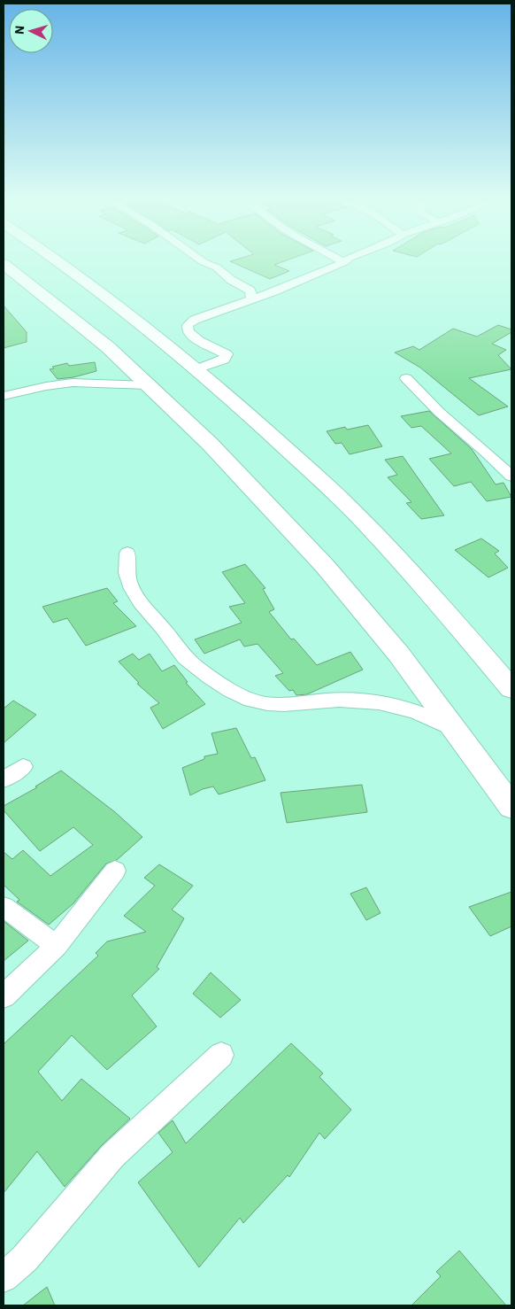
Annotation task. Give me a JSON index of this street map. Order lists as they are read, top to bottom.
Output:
{
  "north": "left"
}
